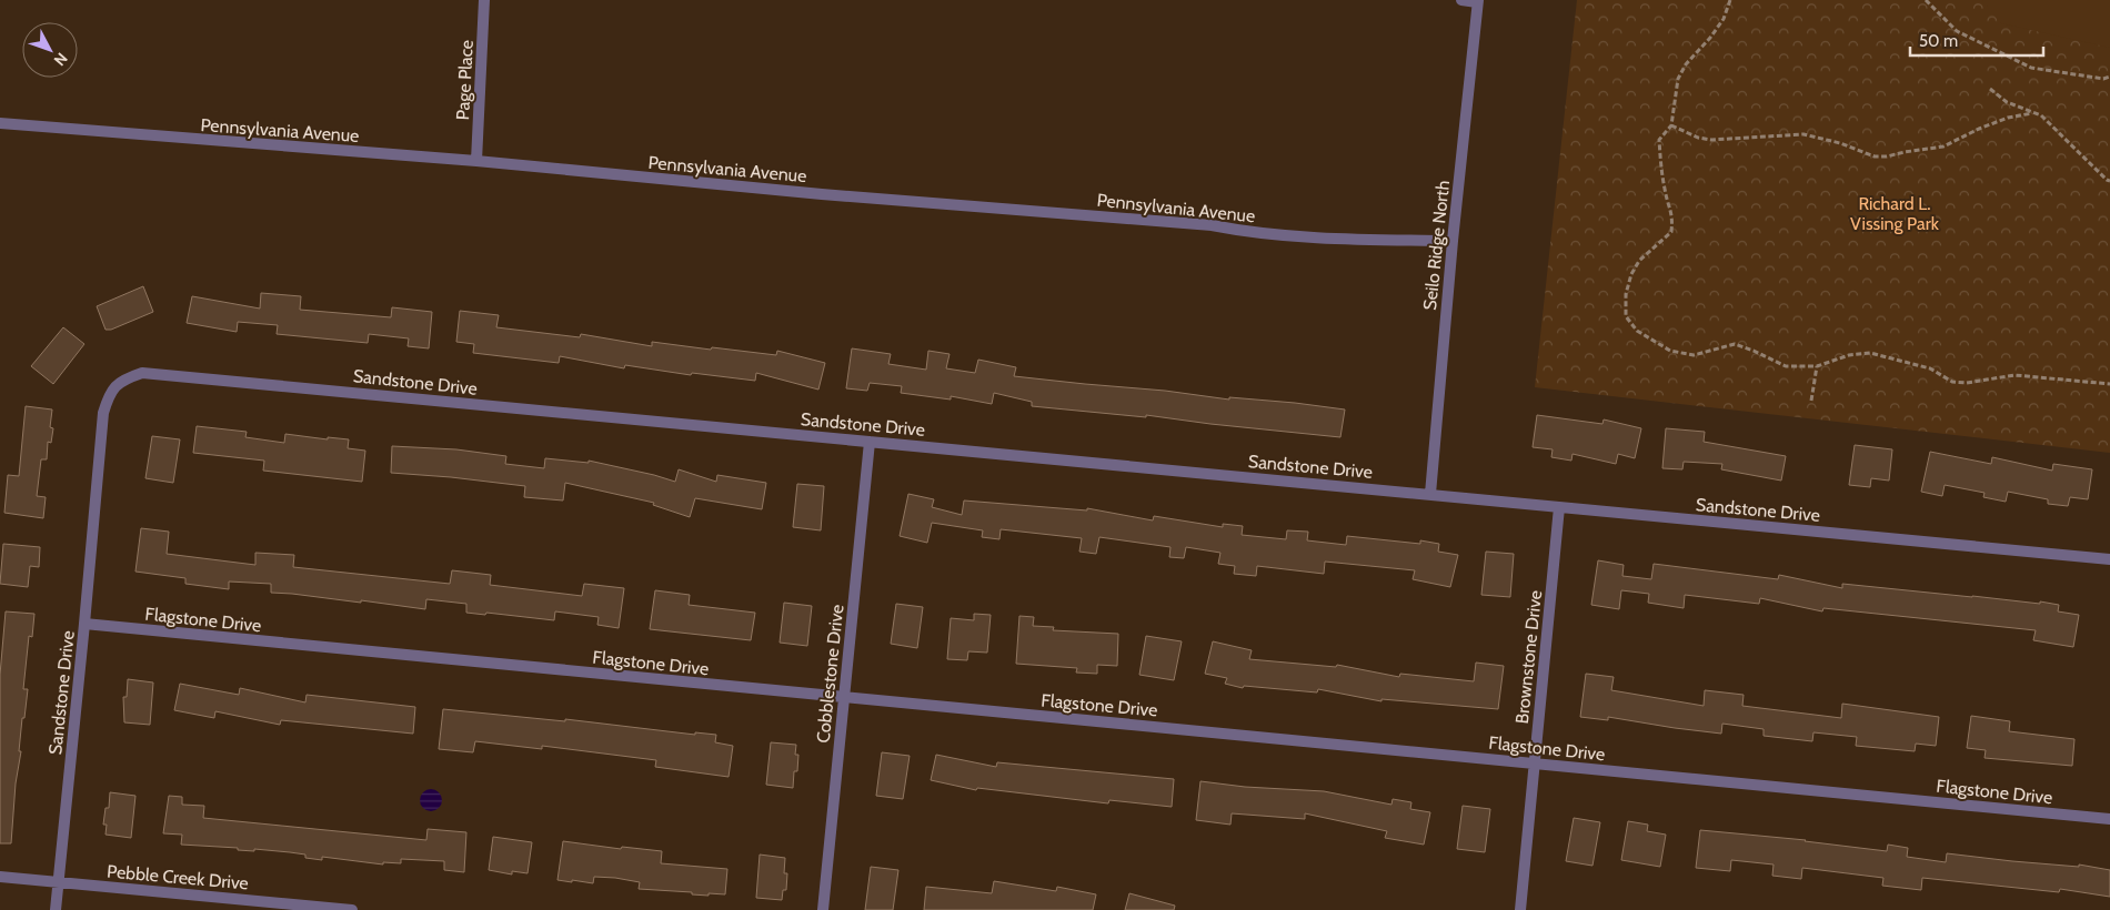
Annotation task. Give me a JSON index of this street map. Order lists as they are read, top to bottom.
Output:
{
  "streets": {
    "street": [
      "Page Place",
      "Pennsylvania Avenue",
      "Seilo Ridge North",
      "Sandstone Drive",
      "Flagstone Drive",
      "Brownstone Drive",
      "Cobblestone Drive",
      "Pebble Creek Drive"
    ]
  },
  "crossings": [
    ["Page Place", "Pennsylvania Avenue"],
    ["Pennsylvania Avenue", "Seilo Ridge North"],
    ["Seilo Ridge North", "Sandstone Drive"],
    ["Sandstone Drive", "Flagstone Drive"],
    ["Sandstone Drive", "Brownstone Drive"],
    ["Sandstone Drive", "Cobblestone Drive"],
    ["Sandstone Drive", "Pebble Creek Drive"],
    ["Flagstone Drive", "Brownstone Drive"],
    ["Flagstone Drive", "Cobblestone Drive"]
  ],
  "parks": ["Richard L. Vissing Park"],
  "scale_bar": "50 m",
  "north": "bottom right"
}
